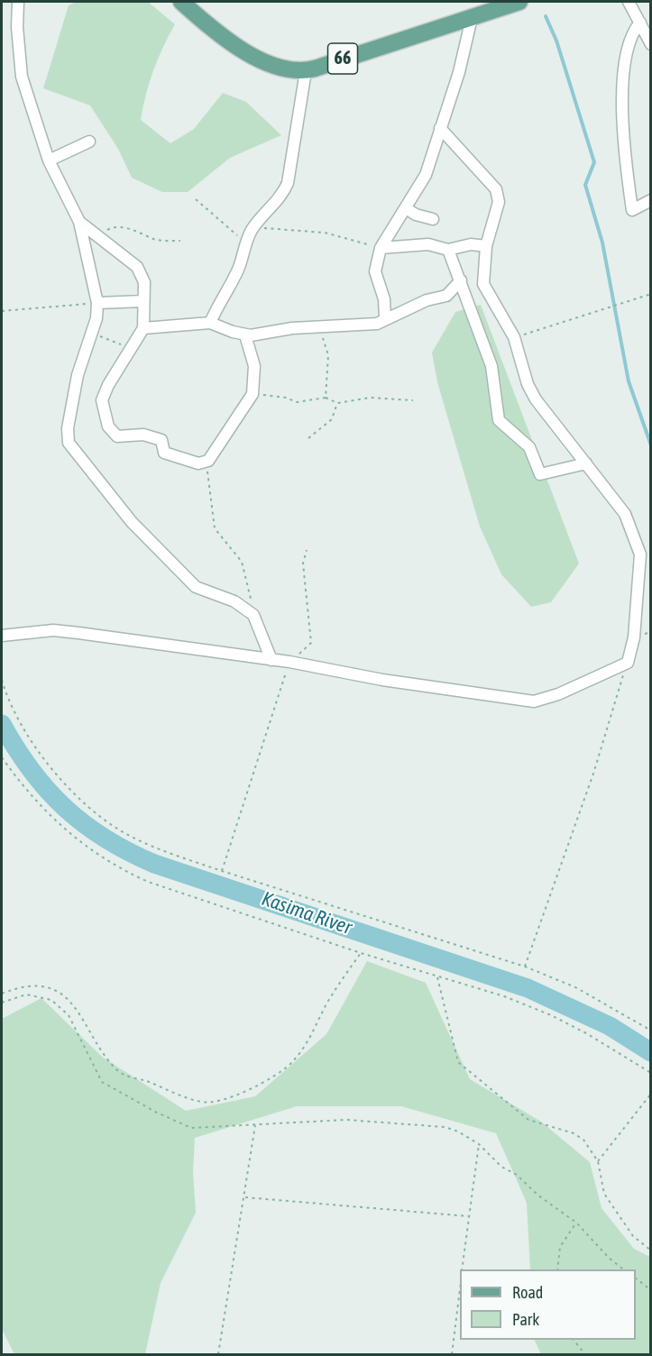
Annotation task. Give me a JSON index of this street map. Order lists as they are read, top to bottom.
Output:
{
  "streets": {
    "main road": ["66"]
  },
  "water": ["Kasima River"],
  "legend": ["Road", "Park"]
}
